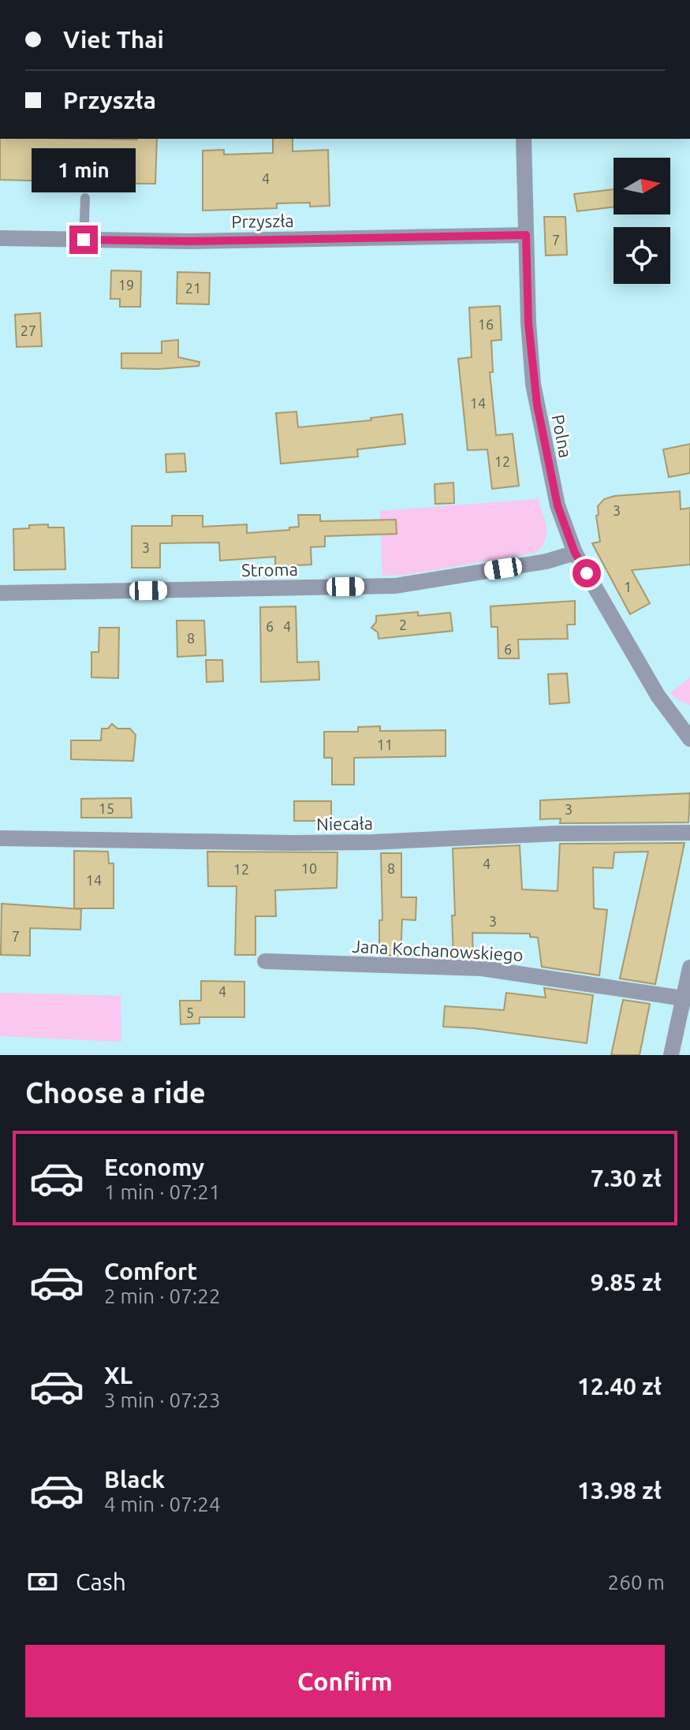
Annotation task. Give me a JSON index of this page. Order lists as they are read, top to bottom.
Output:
{
  "streets": {
    "street": [
      "Przyszła",
      "Polna",
      "Stroma",
      "Niecała",
      "Jana Kochanowskiego"
    ]
  },
  "crossings": [
    ["Przyszła", "Polna"],
    ["Polna", "Stroma"]
  ],
  "house_numbers": [
    "4",
    "7",
    "19",
    "21",
    "16",
    "27",
    "14",
    "12",
    "3",
    "3",
    "1",
    "2",
    "6",
    "4",
    "8",
    "6",
    "11",
    "15",
    "3",
    "4",
    "10",
    "8",
    "12",
    "14",
    "3",
    "7",
    "4",
    "5"
  ],
  "north": "right",
  "page": {
    "banner": ["Viet Thai", "Przyszła"],
    "bubble": "1 min",
    "heading": "Choose a ride",
    "list": [
      {
        "name": "Economy",
        "note": "1 min · 07:21",
        "value": "7.30 zł"
      },
      {
        "name": "Comfort",
        "note": "2 min · 07:22",
        "value": "9.85 zł"
      },
      {
        "name": "XL",
        "note": "3 min · 07:23",
        "value": "12.40 zł"
      },
      {
        "name": "Black",
        "note": "4 min · 07:24",
        "value": "13.98 zł"
      }
    ],
    "pay": ["Cash", "260 m"],
    "buttons": "Confirm"
  }
}
